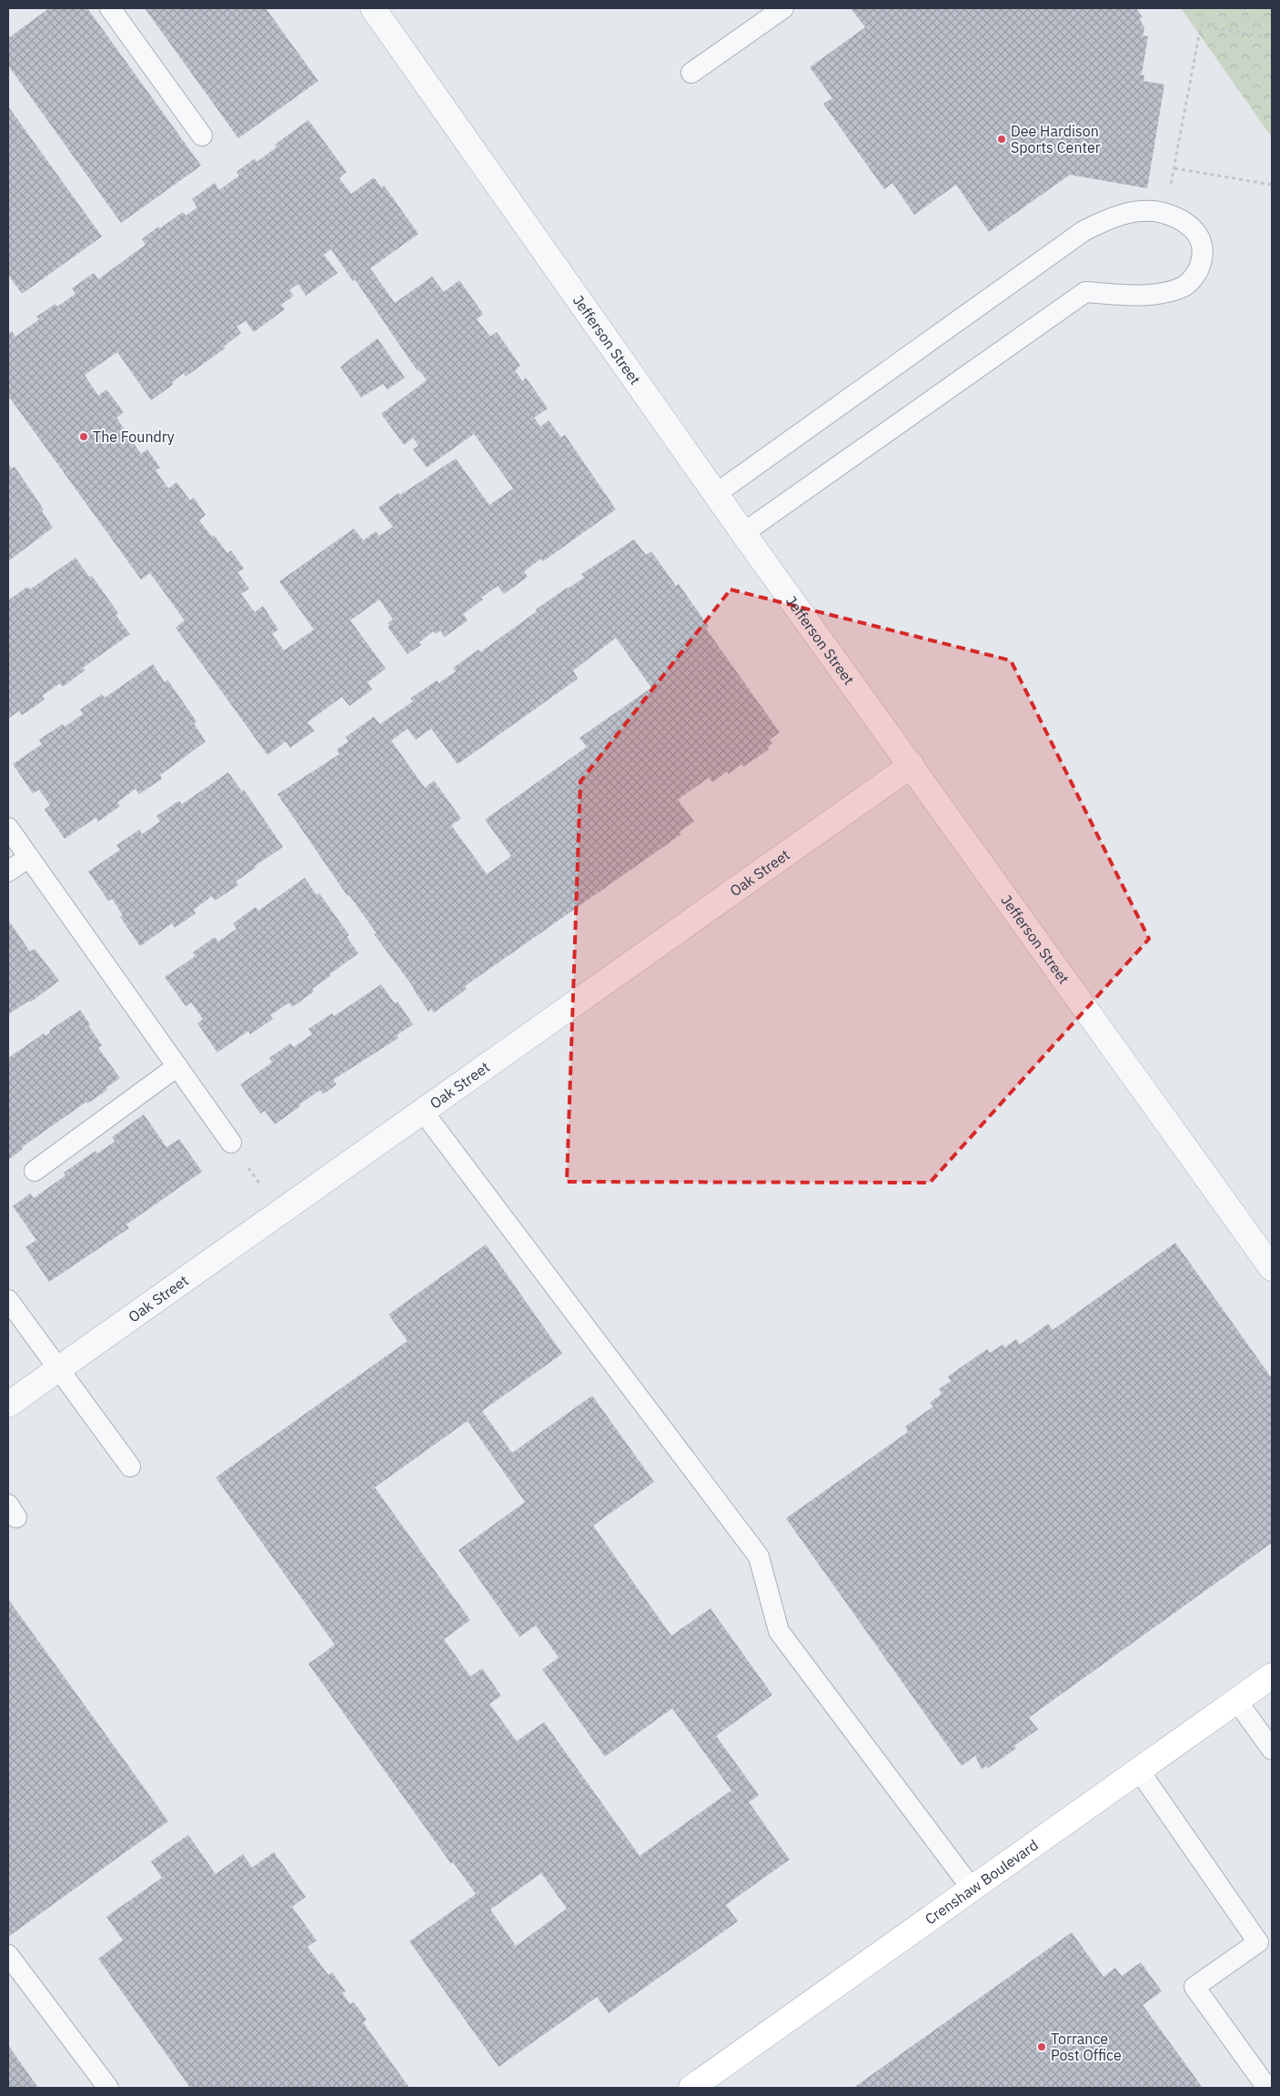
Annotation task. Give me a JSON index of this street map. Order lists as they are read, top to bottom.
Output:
{
  "streets": {
    "main road": ["Crenshaw Boulevard"],
    "street": ["Jefferson Street", "Oak Street"]
  },
  "crossings": [
    ["Jefferson Street", "Oak Street"]
  ],
  "places": ["Dee Hardison Sports Center", "The Foundry", "Torrance Post Office"]
}
